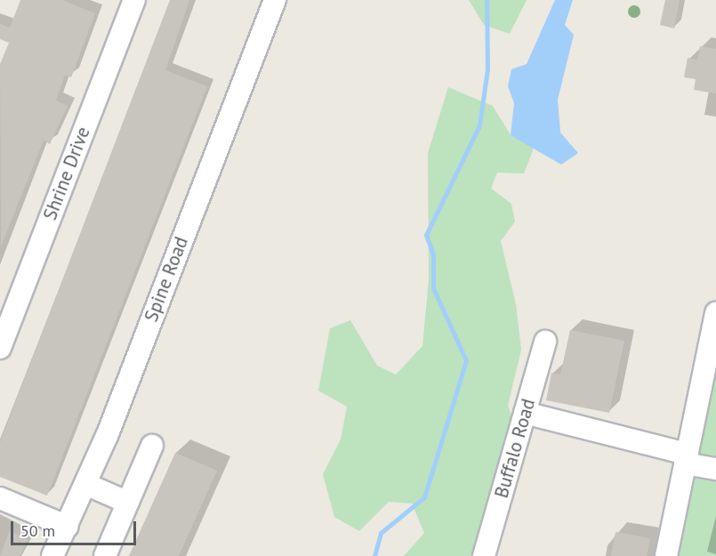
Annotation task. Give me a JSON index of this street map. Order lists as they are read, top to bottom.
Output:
{
  "streets": {
    "street": ["Shrine Drive", "Spine Road", "Buffalo Road"]
  },
  "scale_bar": "50 m"
}
